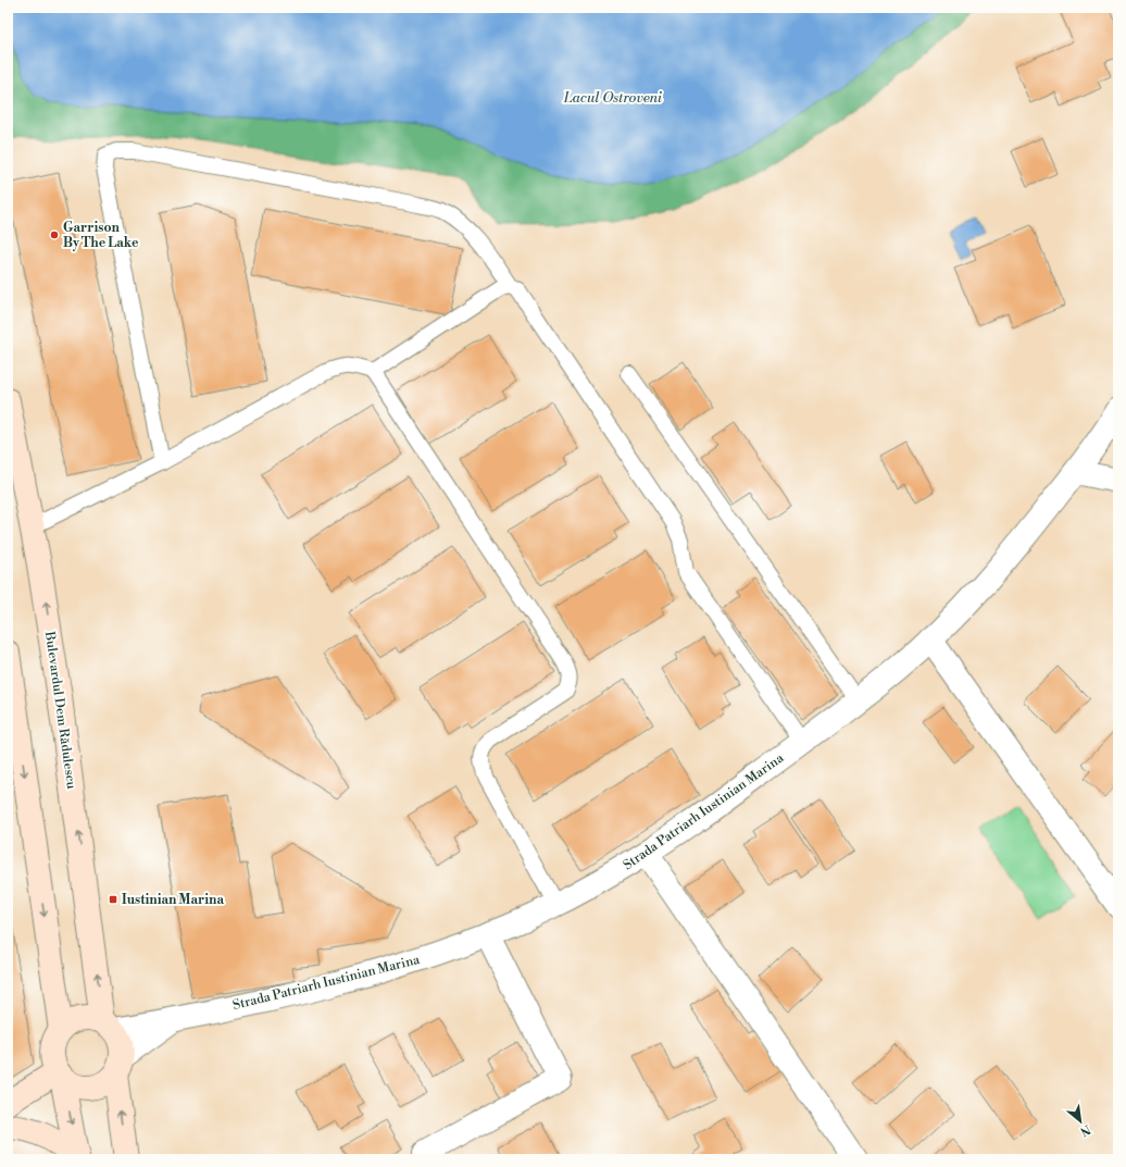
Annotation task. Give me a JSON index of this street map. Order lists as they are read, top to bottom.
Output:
{
  "streets": {
    "main road": ["Bulevardul Dem Rădulescu"],
    "street": ["Strada Patriarh Iustinian Marina"]
  },
  "crossings": [
    ["Bulevardul Dem Rădulescu", "Strada Patriarh Iustinian Marina"]
  ],
  "water": ["Lacul Ostroveni"],
  "places": {
    "other": ["Garrison By The Lake"],
    "transit": ["Iustinian Marina"]
  },
  "north": "bottom right"
}
